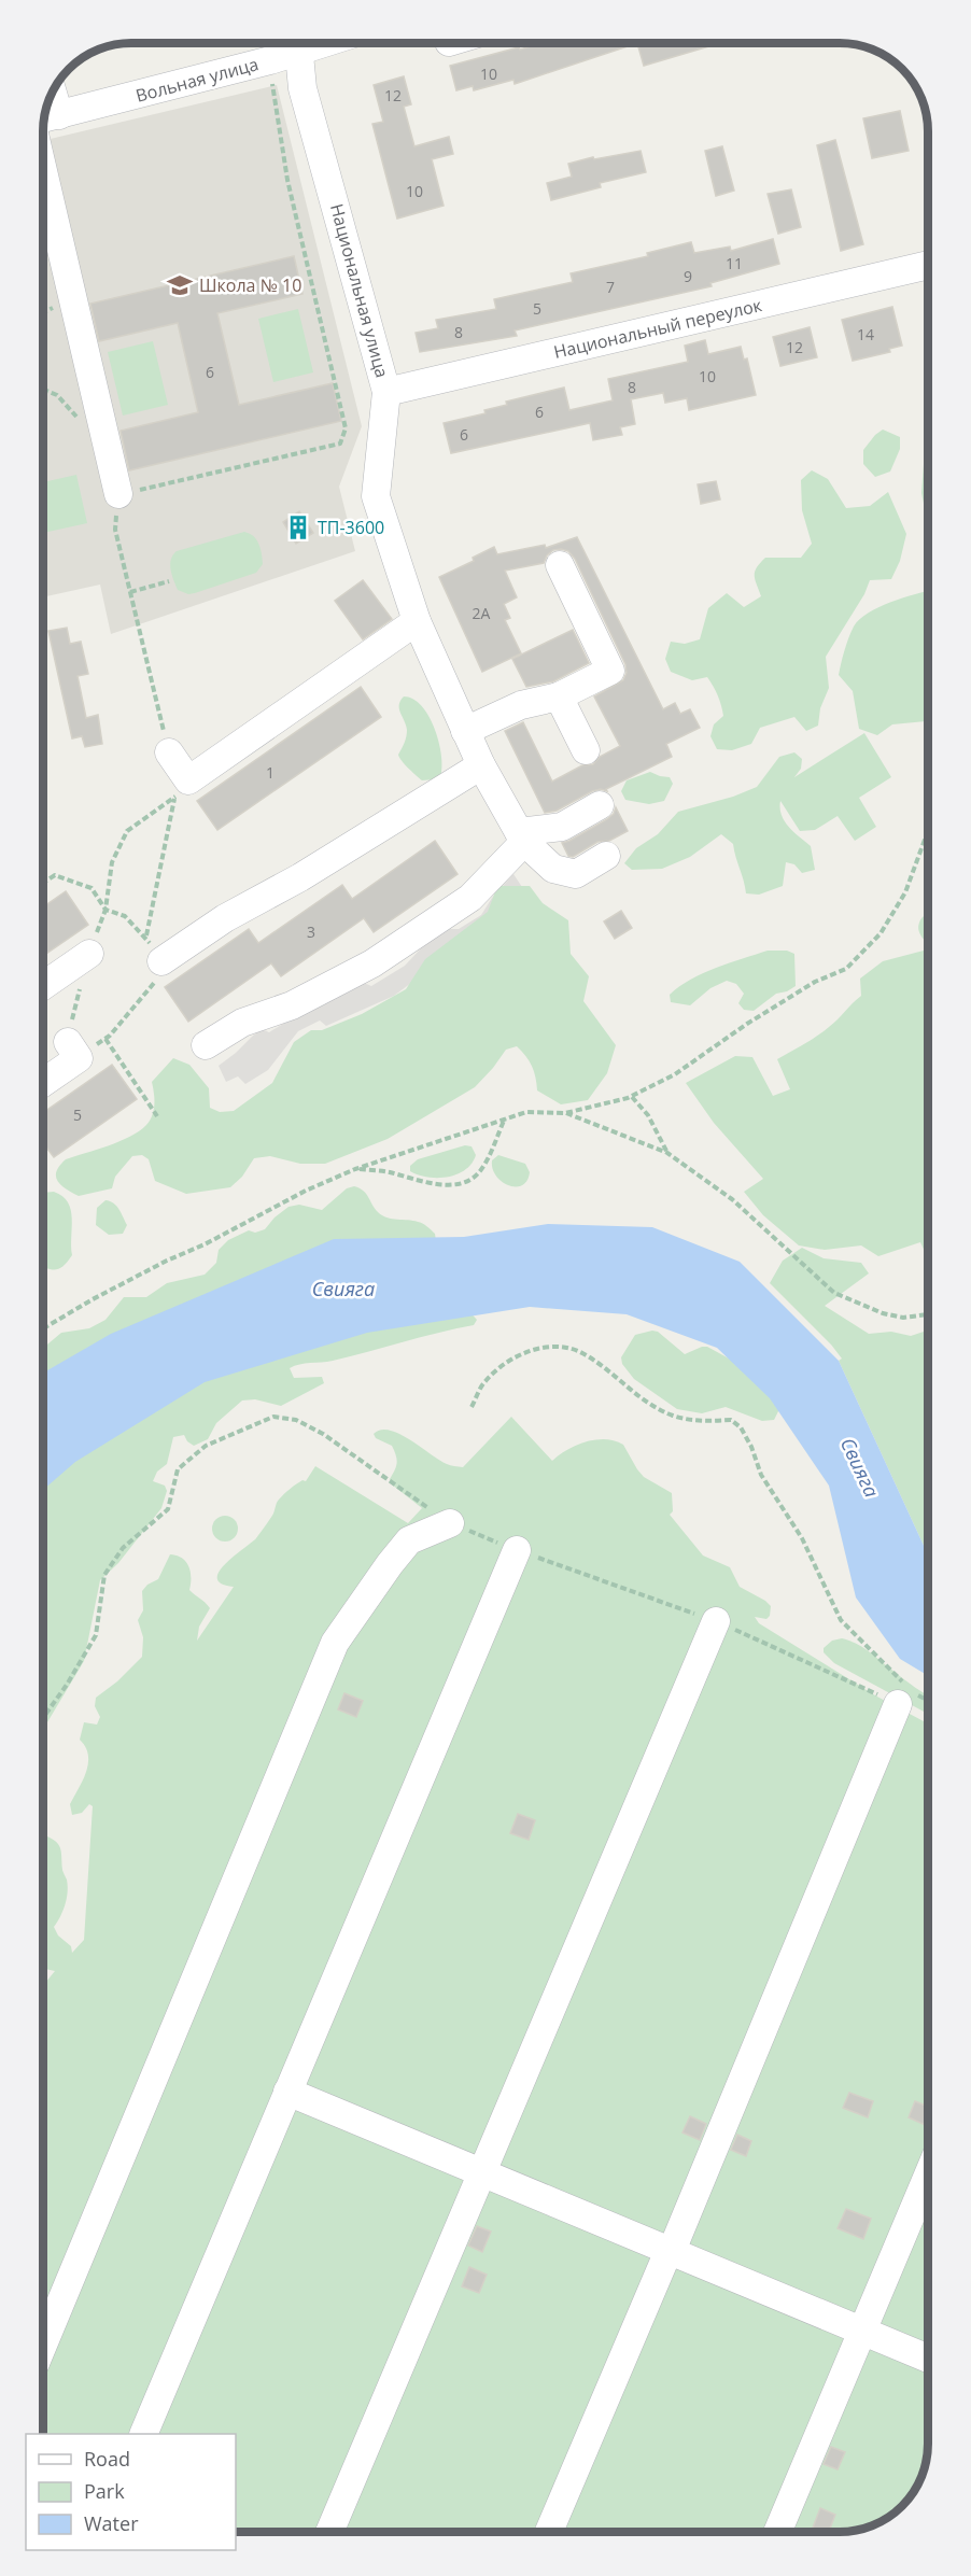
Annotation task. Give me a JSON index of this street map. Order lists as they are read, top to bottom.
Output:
{
  "streets": {
    "street": ["Вольная улица", "Национальная улица", "Национальный переулок"]
  },
  "crossings": [
    ["Национальная улица", "Национальный переулок"]
  ],
  "water": ["Свияга"],
  "places": {
    "school or university": ["Школа № 10"],
    "building": ["ТП-3600"]
  },
  "house_numbers": [
    "10",
    "12",
    "10",
    "11",
    "9",
    "7",
    "5",
    "8",
    "14",
    "12",
    "6",
    "10",
    "8",
    "6",
    "6",
    "2А",
    "1",
    "3",
    "5"
  ],
  "legend": ["Road", "Park", "Water"]
}
